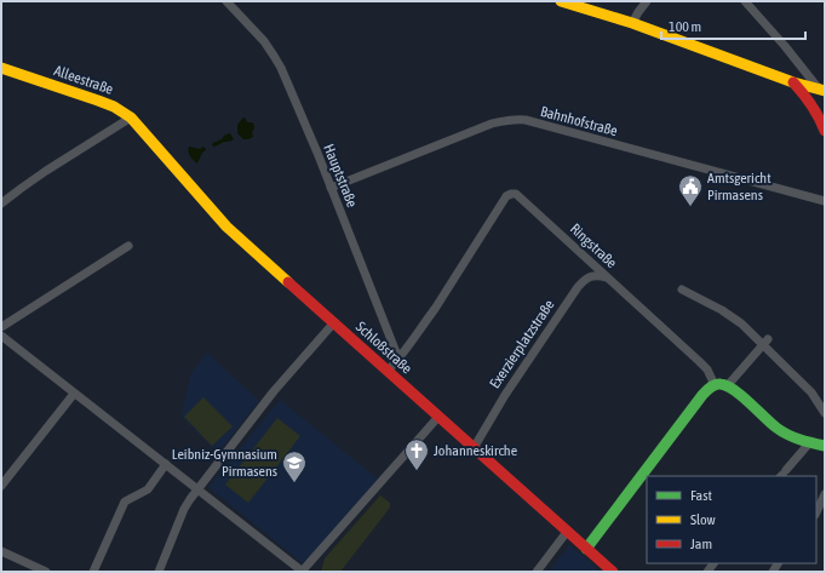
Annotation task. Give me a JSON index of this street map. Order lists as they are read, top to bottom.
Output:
{
  "streets": {
    "street": [
      "Alleestraße",
      "Bahnhofstraße",
      "Hauptstraße",
      "Ringstraße",
      "Exerzierplatzstraße",
      "Schloßstraße"
    ]
  },
  "crossings": [
    ["Alleestraße", "Schloßstraße"],
    ["Bahnhofstraße", "Hauptstraße"],
    ["Hauptstraße", "Ringstraße"],
    ["Ringstraße", "Exerzierplatzstraße"],
    ["Exerzierplatzstraße", "Schloßstraße"]
  ],
  "places": {
    "public building": ["Amtsgericht Pirmasens"],
    "church": ["Johanneskirche"],
    "school or university": ["Leibniz-Gymnasium Pirmasens"]
  },
  "legend": ["Fast", "Slow", "Jam"],
  "scale_bar": "100 m"
}
